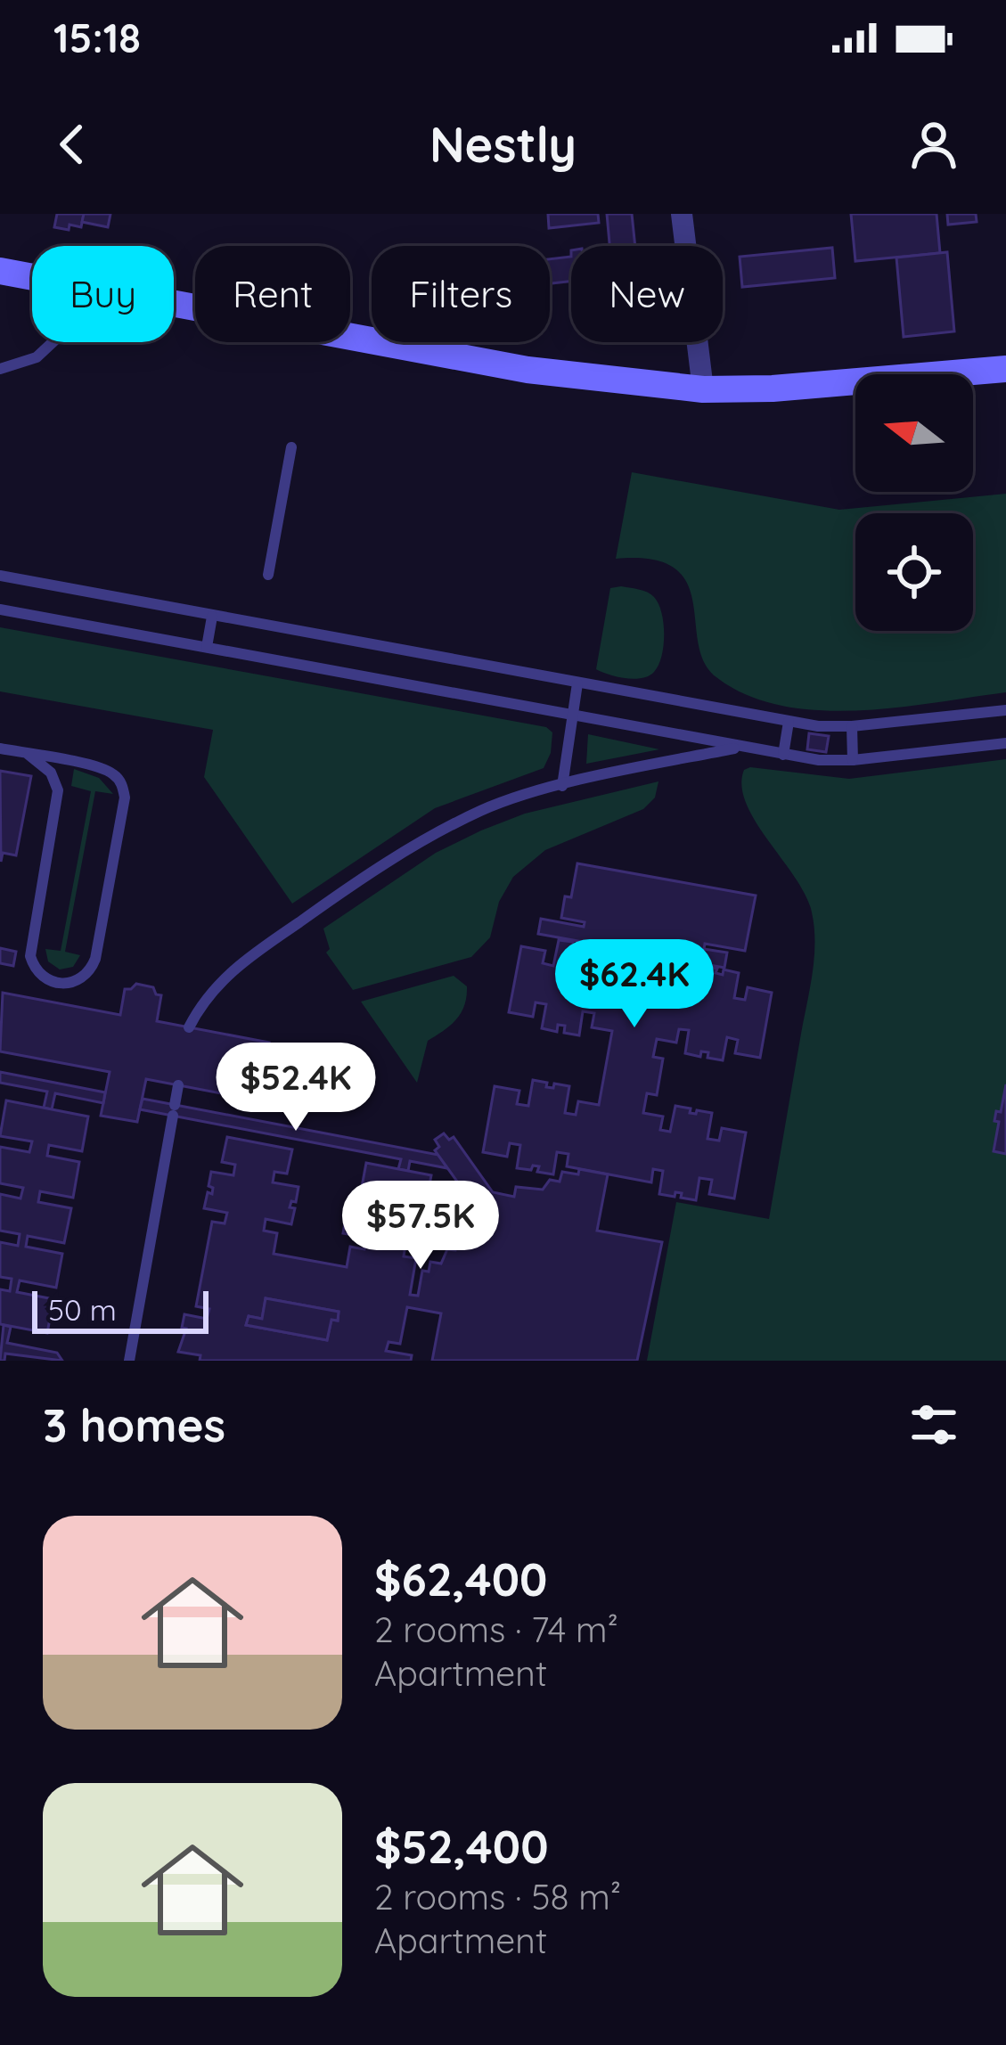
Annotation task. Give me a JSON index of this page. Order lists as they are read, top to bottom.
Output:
{
  "scale_bar": "50 m",
  "north": "left",
  "page": {
    "status": "15:18",
    "header": "Nestly",
    "chip": [
      "Buy",
      "Rent",
      "Filters",
      "New"
    ],
    "price": ["$62.4K", "$52.4K", "$57.5K"],
    "scale": "50 m",
    "heading": "3 homes",
    "list": [
      {
        "name": "$62,400",
        "note": "2 rooms · 74 m² · Apartment"
      },
      {
        "name": "$52,400",
        "note": "2 rooms · 58 m² · Apartment"
      }
    ]
  }
}
